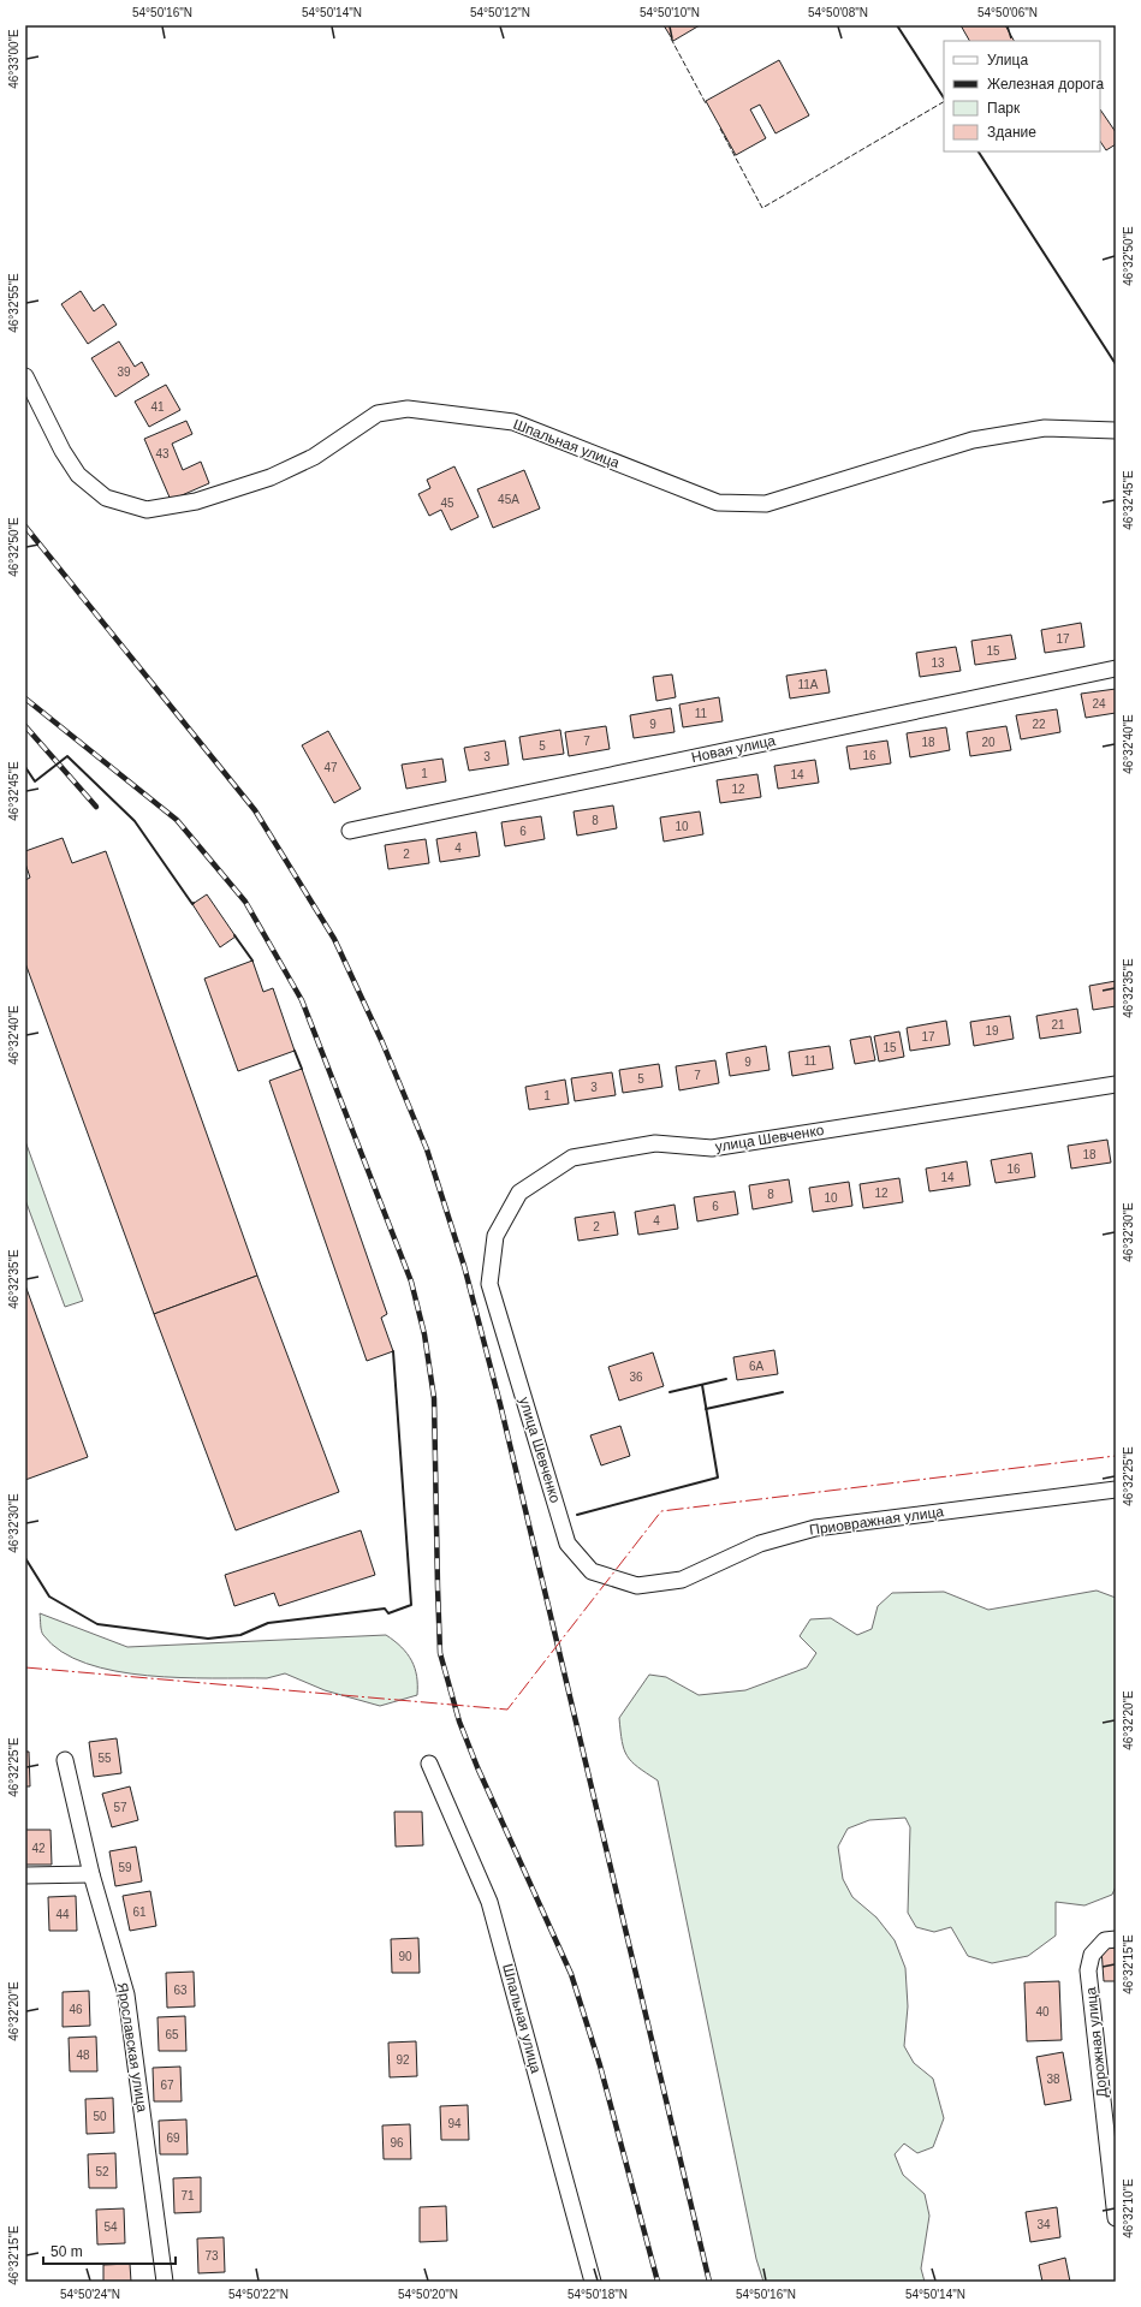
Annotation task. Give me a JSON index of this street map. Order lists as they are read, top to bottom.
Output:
{
  "streets": {
    "street": [
      "Шпальная улица",
      "Новая улица",
      "улица Шевченко",
      "Приовражная улица",
      "Дорожная улица",
      "Ярославская улица"
    ]
  },
  "crossings": [
    ["улица Шевченко", "Приовражная улица"]
  ],
  "house_numbers": [
    "39",
    "41",
    "43",
    "45А",
    "45",
    "17",
    "15",
    "13",
    "11А",
    "24",
    "11",
    "9",
    "22",
    "7",
    "18",
    "20",
    "5",
    "16",
    "3",
    "47",
    "1",
    "14",
    "12",
    "8",
    "10",
    "6",
    "4",
    "2",
    "21",
    "19",
    "17",
    "15",
    "11",
    "9",
    "7",
    "5",
    "3",
    "1",
    "18",
    "16",
    "14",
    "12",
    "8",
    "10",
    "6",
    "4",
    "2",
    "6А",
    "36",
    "55",
    "57",
    "42",
    "59",
    "61",
    "44",
    "90",
    "63",
    "46",
    "40",
    "65",
    "48",
    "92",
    "38",
    "67",
    "50",
    "94",
    "69",
    "96",
    "52",
    "71",
    "34",
    "54",
    "73"
  ],
  "legend": [
    "Улица",
    "Железная дорога",
    "Парк",
    "Здание"
  ],
  "scale_bar": "50 m",
  "coordinates": [
    "54°50'16\"N",
    "54°50'14\"N",
    "54°50'12\"N",
    "54°50'10\"N",
    "54°50'08\"N",
    "54°50'06\"N",
    "46°33'00\"E",
    "46°32'50\"E",
    "46°32'55\"E",
    "46°32'45\"E",
    "46°32'40\"E",
    "46°32'35\"E",
    "46°32'30\"E",
    "46°32'25\"E",
    "46°32'20\"E",
    "46°32'15\"E",
    "46°32'10\"E",
    "54°50'24\"N",
    "54°50'22\"N",
    "54°50'20\"N",
    "54°50'18\"N"
  ]
}
